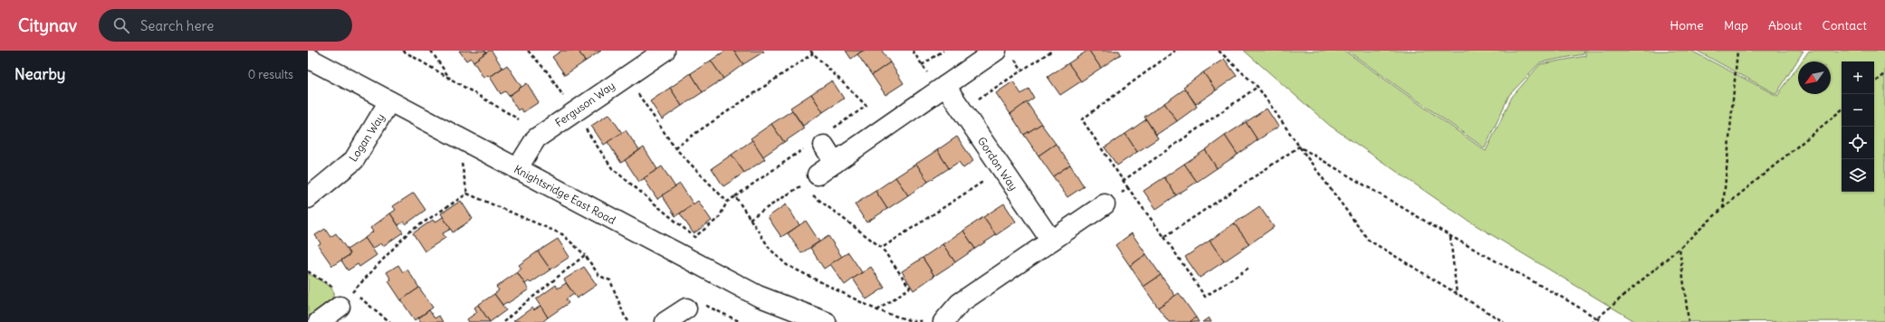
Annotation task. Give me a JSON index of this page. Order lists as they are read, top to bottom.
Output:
{
  "streets": {
    "street": [
      "Ferguson Way",
      "Logan Way",
      "Gordon Way",
      "Knightsridge East Road"
    ]
  },
  "crossings": [
    ["Ferguson Way", "Knightsridge East Road"],
    ["Logan Way", "Knightsridge East Road"]
  ],
  "north": "bottom left",
  "page": {
    "header": "Citynav",
    "search": "Search here",
    "nav": [
      "Home",
      "Map",
      "About",
      "Contact"
    ],
    "heading": ["Nearby", "0 results"],
    "map_buttons": ["+", "−"]
  }
}
